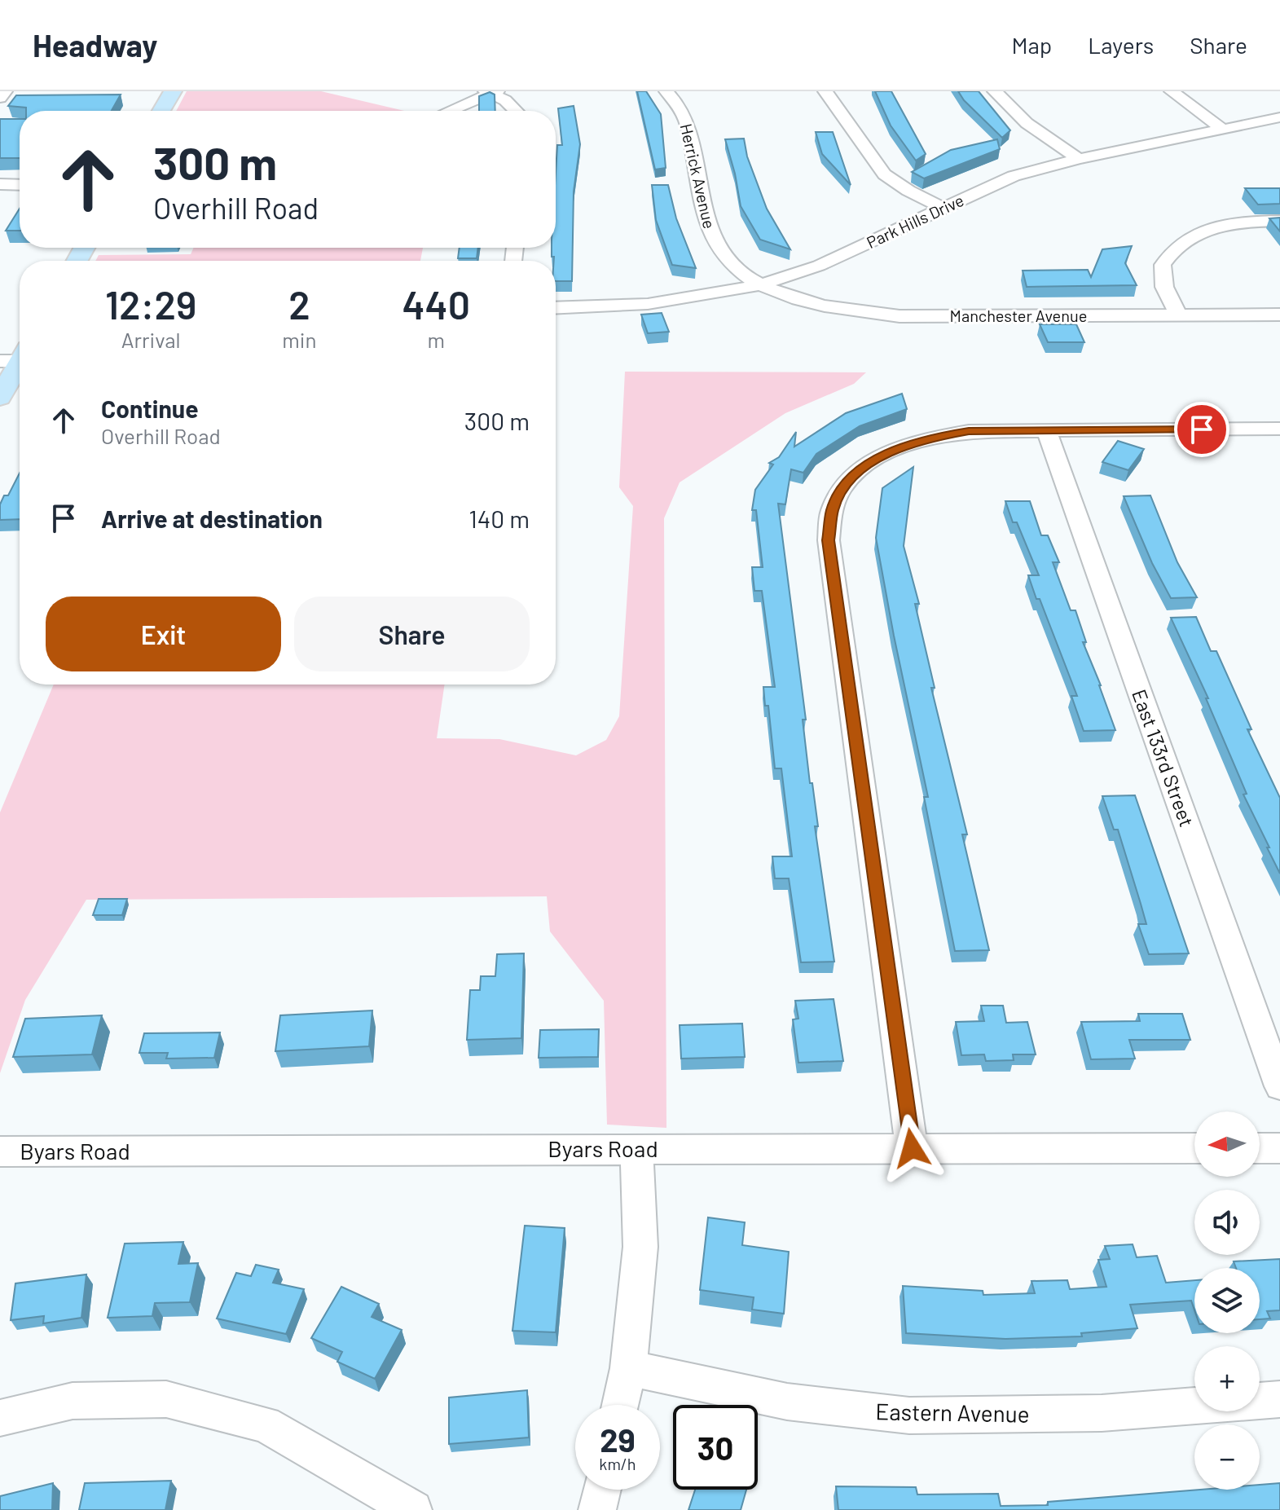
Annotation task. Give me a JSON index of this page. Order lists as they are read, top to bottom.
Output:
{
  "streets": {
    "street": [
      "Herrick Avenue",
      "Park Hills Drive",
      "Manchester Avenue",
      "East 133rd Street",
      "Byars Road",
      "Eastern Avenue"
    ]
  },
  "crossings": [
    ["Herrick Avenue", "Park Hills Drive"],
    ["Herrick Avenue", "Manchester Avenue"],
    ["Park Hills Drive", "Manchester Avenue"]
  ],
  "north": "left",
  "page": {
    "header": "Headway",
    "nav": ["Map", "Layers", "Share"],
    "turn": ["300 m", "Overhill Road"],
    "eta": [
      "12:29",
      "Arrival",
      "2",
      "min",
      "440",
      "m"
    ],
    "list": [
      {
        "name": "Continue",
        "note": "Overhill Road",
        "value": "300 m"
      },
      {
        "name": "Arrive at destination",
        "value": "140 m"
      }
    ],
    "buttons": ["Exit", "Share"],
    "map_buttons": ["+", "−"],
    "speed": "29 km/h",
    "limit": "30"
  }
}
